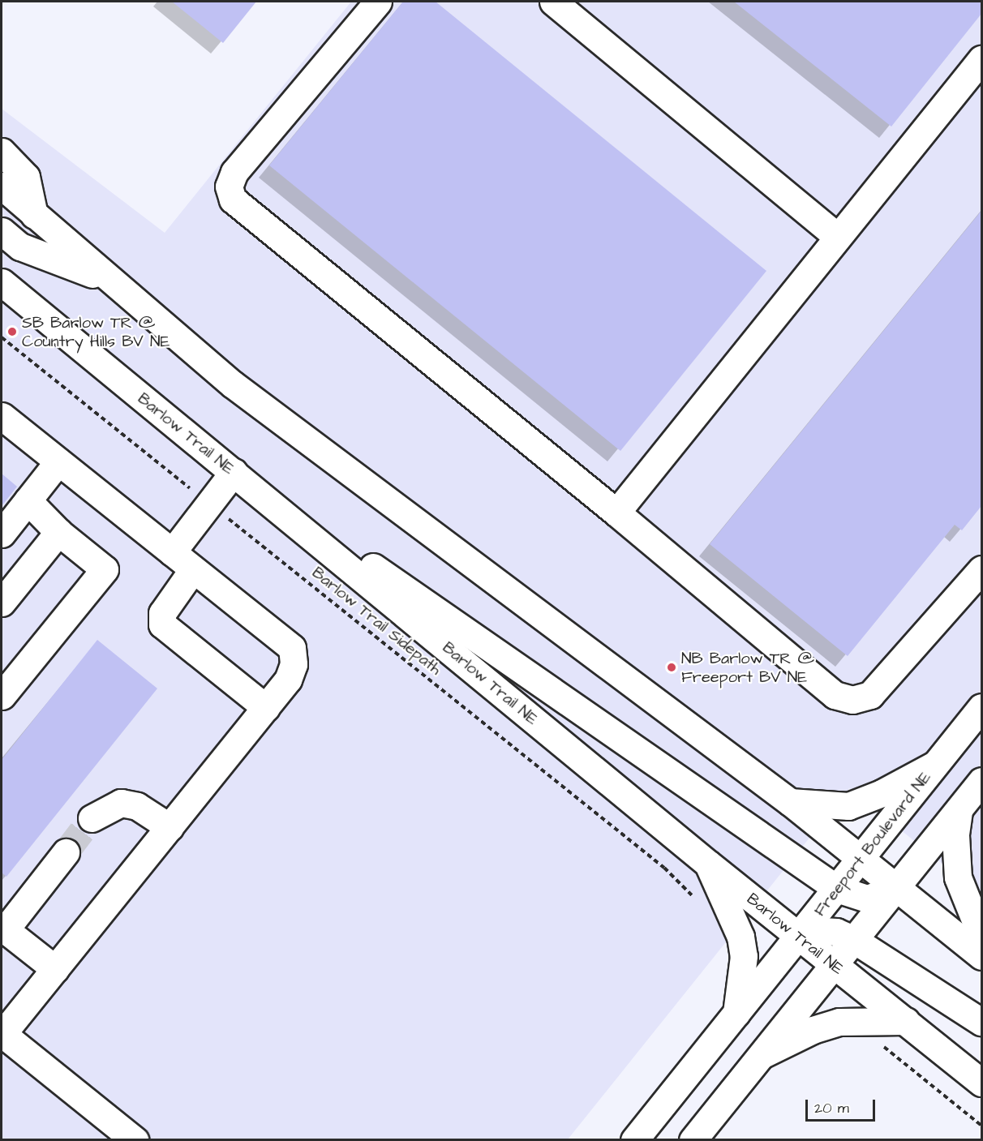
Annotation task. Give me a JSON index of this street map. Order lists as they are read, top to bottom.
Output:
{
  "streets": {
    "main road": ["Barlow Trail NE", "Freeport Boulevard NE"],
    "path": ["Barlow Trail Sidepath"]
  },
  "crossings": [
    ["Barlow Trail NE", "Freeport Boulevard NE"]
  ],
  "places": ["SB Barlow TR @ Country Hills BV NE", "NB Barlow TR @ Freeport BV NE"],
  "scale_bar": "20 m"
}
